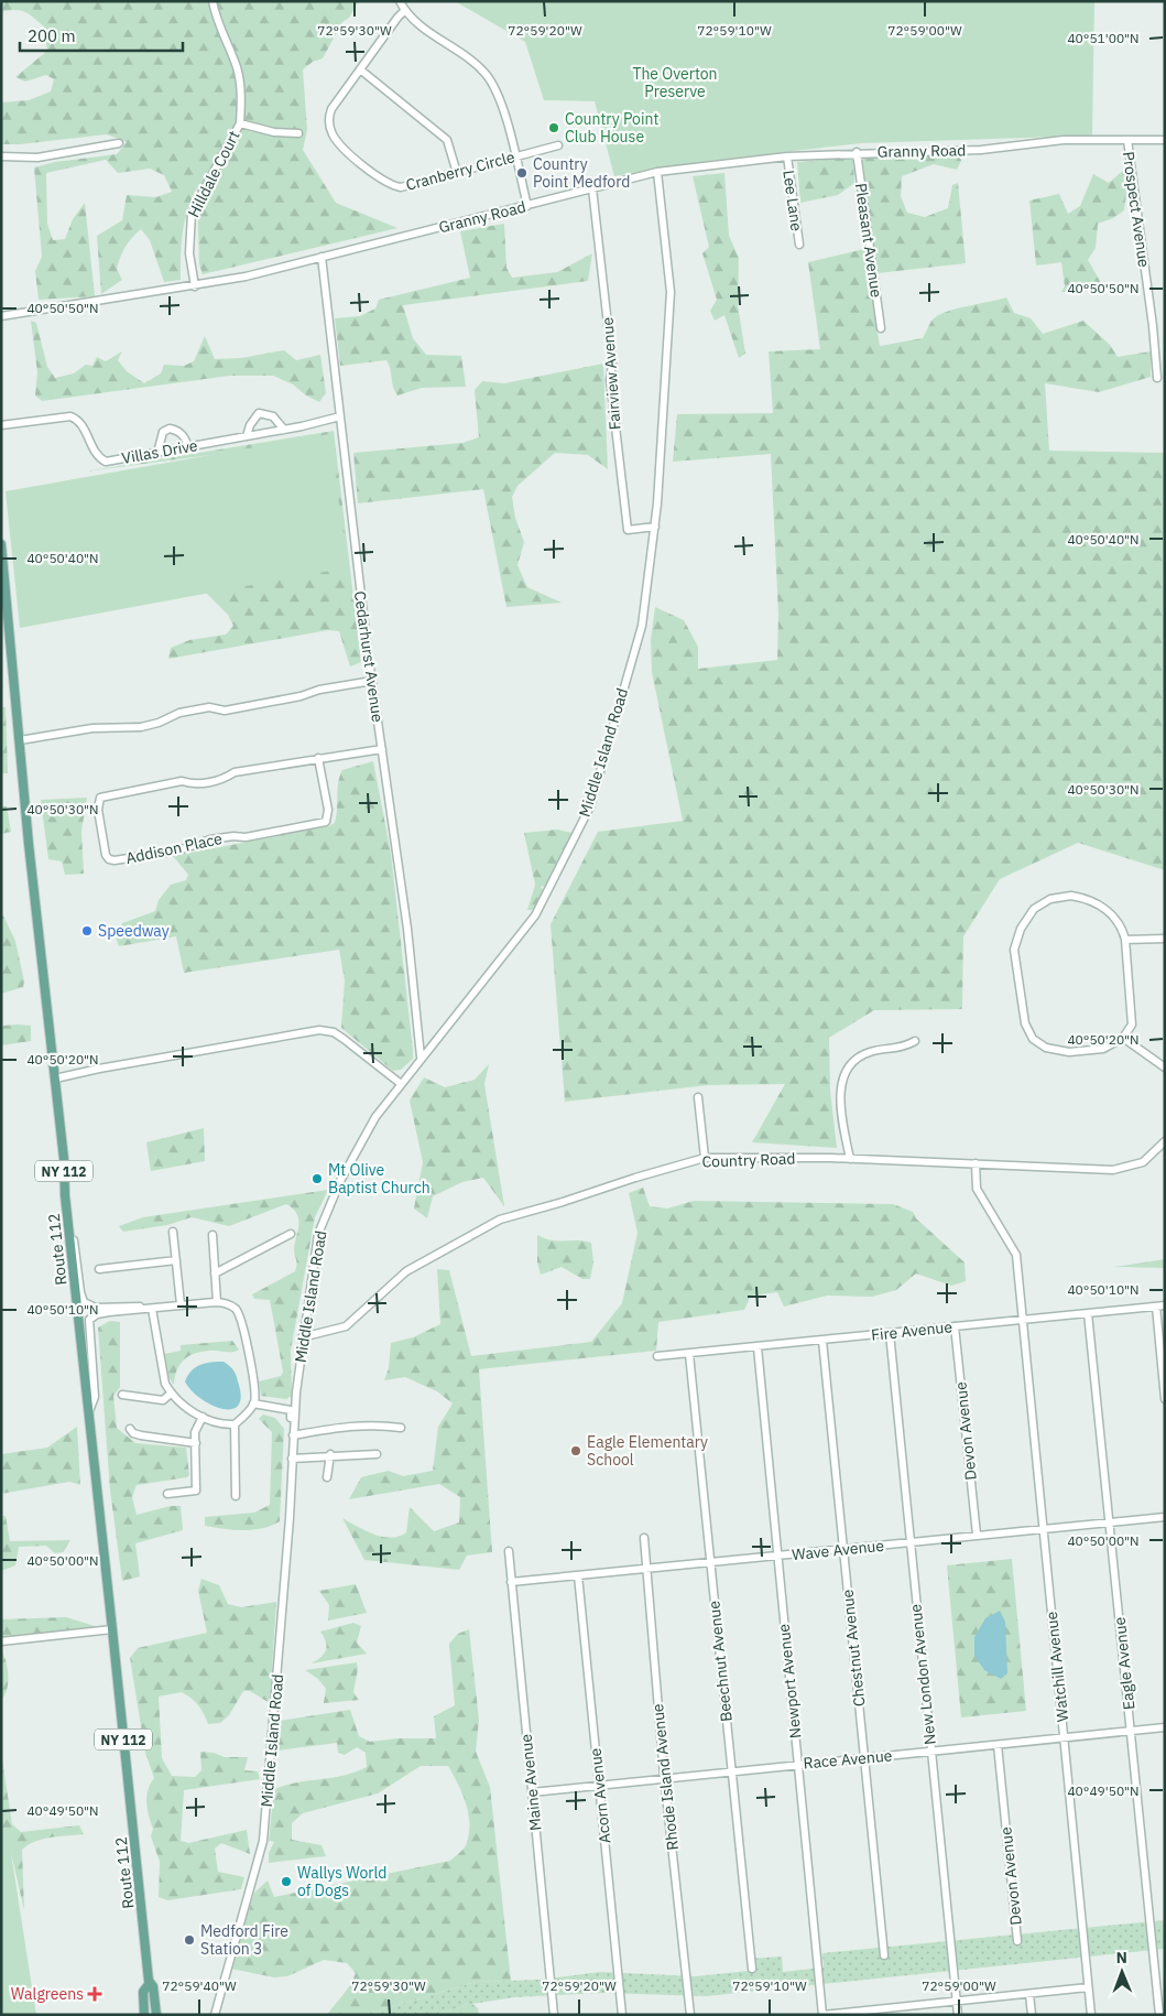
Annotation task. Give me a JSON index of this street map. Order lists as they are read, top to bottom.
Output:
{
  "streets": {
    "main road": ["NY 112", "Route 112"],
    "street": [
      "Granny Road",
      "Cranberry Circle",
      "Hilldale Court",
      "Lee Lane",
      "Prospect Avenue",
      "Pleasant Avenue",
      "Fairview Avenue",
      "Villas Drive",
      "Cedarhurst Avenue",
      "Middle Island Road",
      "Addison Place",
      "Country Road",
      "Fire Avenue",
      "Devon Avenue",
      "Wave Avenue",
      "Chestnut Avenue",
      "Beechnut Avenue",
      "Eagle Avenue",
      "Watchill Avenue",
      "New London Avenue",
      "Newport Avenue",
      "Race Avenue",
      "Rhode Island Avenue",
      "Maine Avenue",
      "Acorn Avenue"
    ]
  },
  "crossings": [
    ["Granny Road", "Hilldale Court"],
    ["Granny Road", "Lee Lane"],
    ["Granny Road", "Prospect Avenue"],
    ["Granny Road", "Pleasant Avenue"],
    ["Granny Road", "Fairview Avenue"],
    ["Granny Road", "Cedarhurst Avenue"],
    ["Fairview Avenue", "Middle Island Road"],
    ["Villas Drive", "Cedarhurst Avenue"],
    ["Cedarhurst Avenue", "Middle Island Road"],
    ["Cedarhurst Avenue", "Addison Place"],
    ["Middle Island Road", "Country Road"],
    ["Country Road", "Watchill Avenue"],
    ["Fire Avenue", "Devon Avenue"],
    ["Fire Avenue", "Chestnut Avenue"],
    ["Fire Avenue", "Beechnut Avenue"],
    ["Fire Avenue", "Eagle Avenue"],
    ["Fire Avenue", "Watchill Avenue"],
    ["Fire Avenue", "New London Avenue"],
    ["Fire Avenue", "Newport Avenue"],
    ["Devon Avenue", "Wave Avenue"],
    ["Devon Avenue", "Race Avenue"],
    ["Wave Avenue", "Chestnut Avenue"],
    ["Wave Avenue", "Beechnut Avenue"],
    ["Wave Avenue", "Eagle Avenue"],
    ["Wave Avenue", "Watchill Avenue"],
    ["Wave Avenue", "New London Avenue"],
    ["Wave Avenue", "Newport Avenue"],
    ["Wave Avenue", "Rhode Island Avenue"],
    ["Wave Avenue", "Maine Avenue"],
    ["Wave Avenue", "Acorn Avenue"],
    ["Chestnut Avenue", "Race Avenue"],
    ["Beechnut Avenue", "Race Avenue"],
    ["Eagle Avenue", "Race Avenue"],
    ["Watchill Avenue", "Race Avenue"],
    ["New London Avenue", "Race Avenue"],
    ["Newport Avenue", "Race Avenue"],
    ["Race Avenue", "Rhode Island Avenue"],
    ["Race Avenue", "Maine Avenue"],
    ["Race Avenue", "Acorn Avenue"]
  ],
  "parks": ["The Overton Preserve"],
  "places": {
    "other": [
      "Country Point Club House",
      "Country Point Medford",
      "Speedway",
      "Mt Olive Baptist Church",
      "Eagle Elementary School",
      "Wallys World of Dogs",
      "Medford Fire Station 3"
    ],
    "health": ["Walgreens"]
  },
  "scale_bar": "200 m",
  "north": "top",
  "coordinates": [
    "72°59'30\"W",
    "72°59'20\"W",
    "72°59'10\"W",
    "72°59'00\"W",
    "40°51'00\"N",
    "40°50'50\"N",
    "40°50'40\"N",
    "40°50'30\"N",
    "40°50'20\"N",
    "40°50'10\"N",
    "40°50'00\"N",
    "40°49'50\"N",
    "72°59'40\"W"
  ]
}
